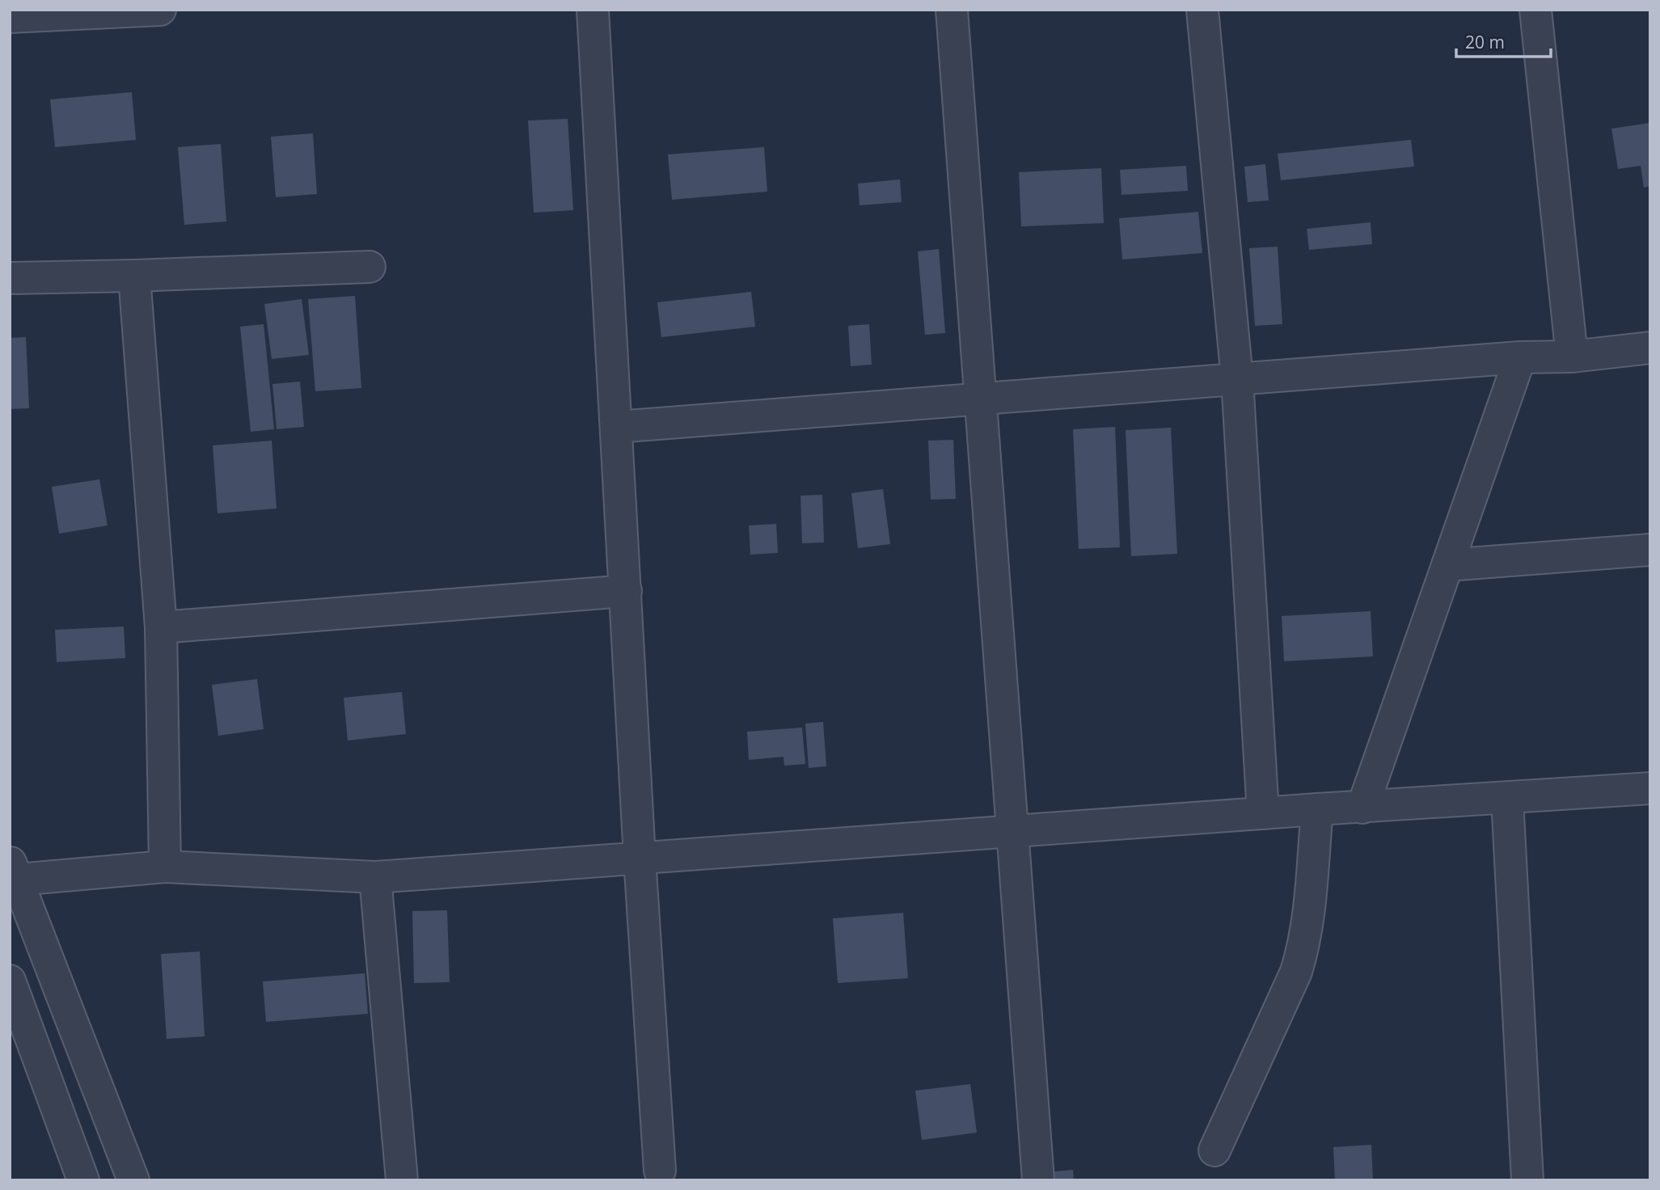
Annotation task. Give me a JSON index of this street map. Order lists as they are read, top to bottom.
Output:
{
  "scale_bar": "20 m"
}
